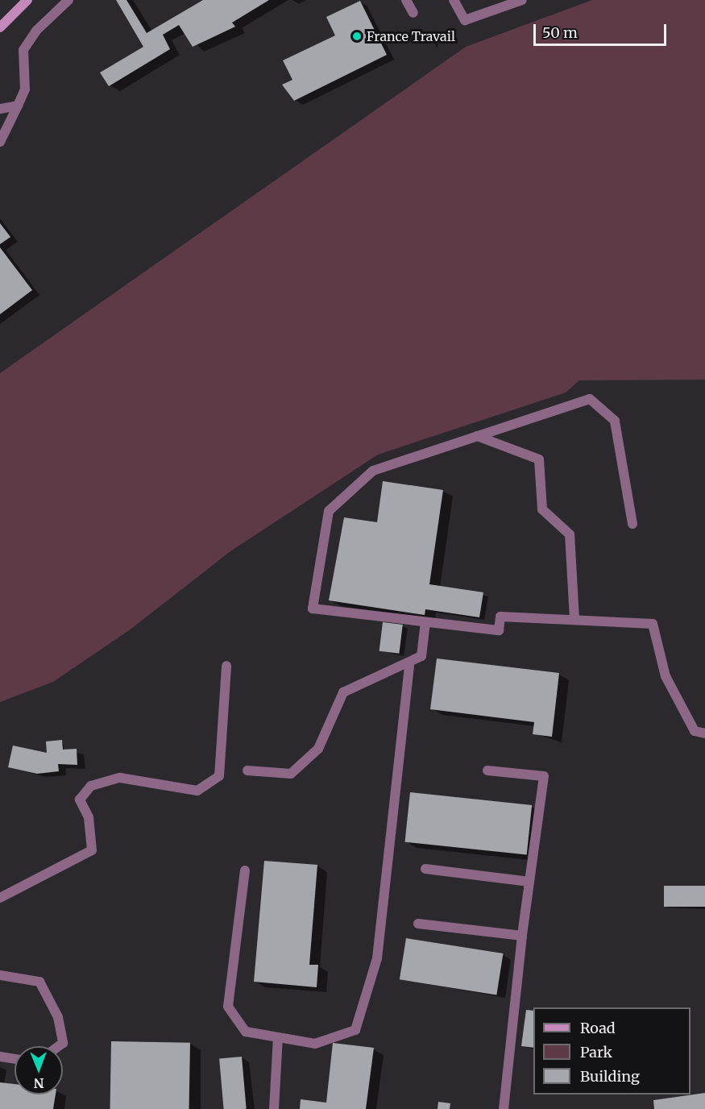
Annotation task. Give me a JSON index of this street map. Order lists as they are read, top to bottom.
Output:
{
  "places": ["France Travail"],
  "legend": ["Road", "Park", "Building"],
  "scale_bar": "50 m",
  "north": "bottom"
}
